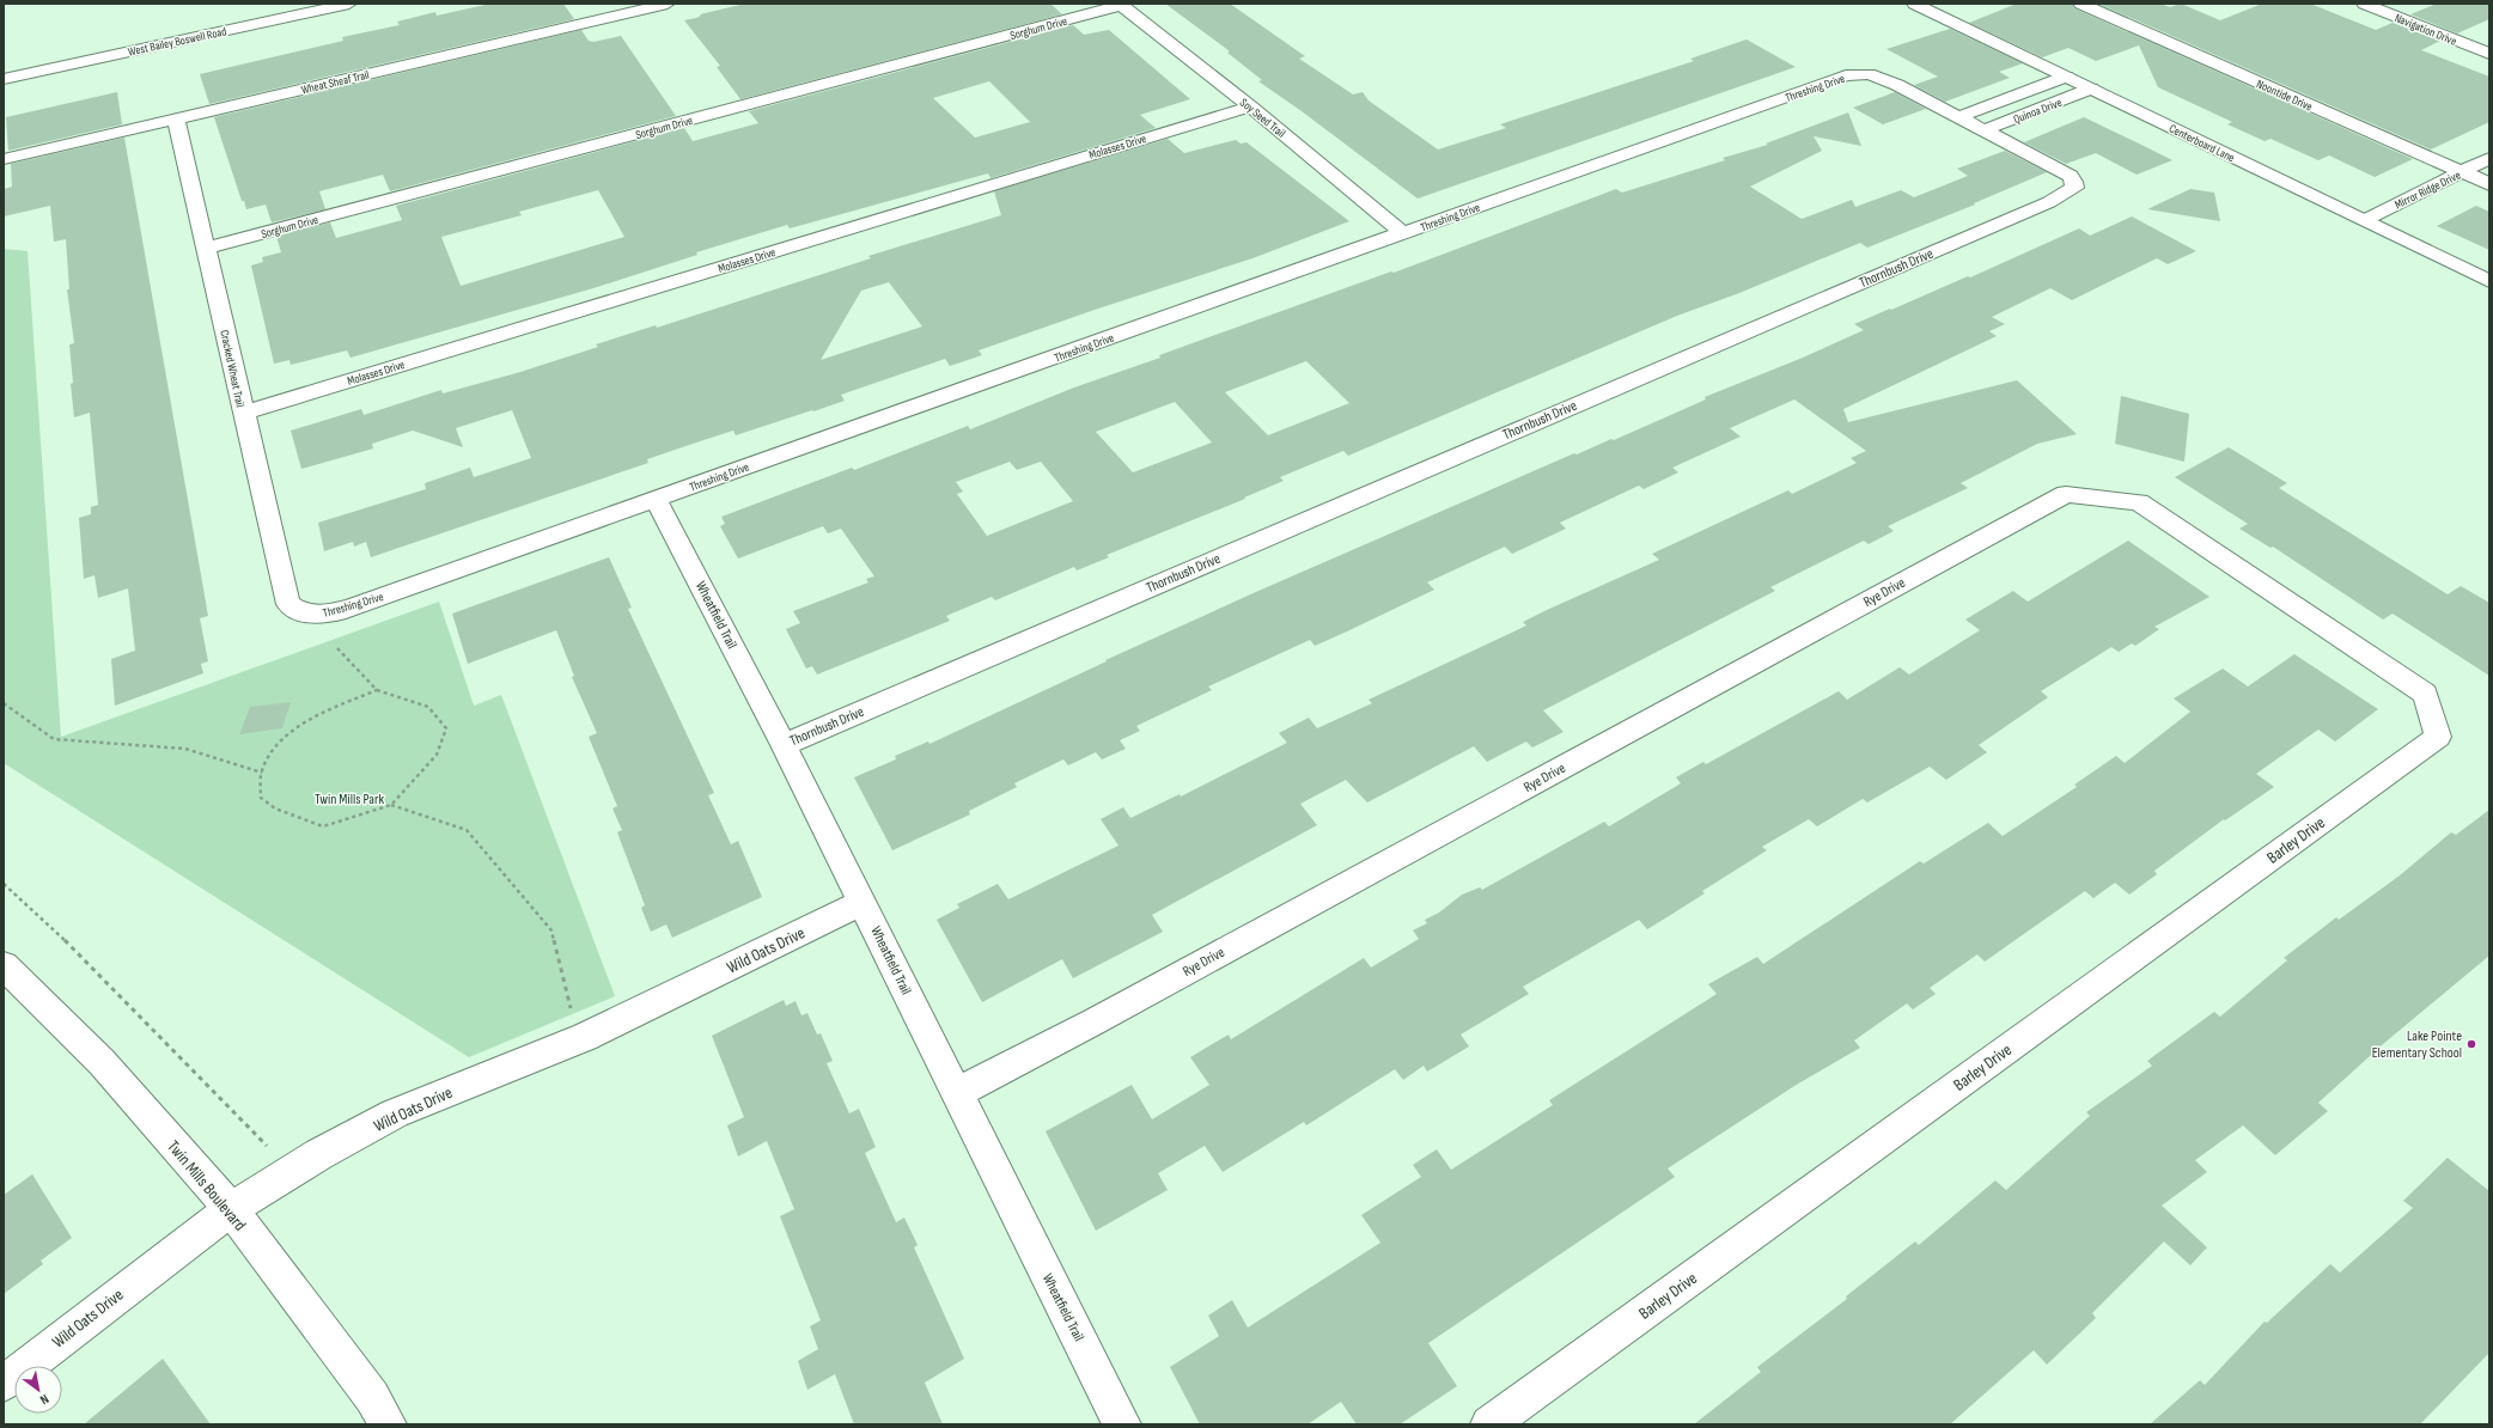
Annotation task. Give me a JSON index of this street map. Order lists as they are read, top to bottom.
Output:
{
  "streets": {
    "street": [
      "Sorghum Drive",
      "Navigation Drive",
      "West Bailey Boswell Road",
      "Wheat Sheaf Trail",
      "Threshing Drive",
      "Noontide Drive",
      "Quinoa Drive",
      "Soy Seed Trail",
      "Centerboard Lane",
      "Molasses Drive",
      "Mirror Ridge Drive",
      "Thornbush Drive",
      "Cracked Wheat Trail",
      "Rye Drive",
      "Wheatfield Trail",
      "Barley Drive",
      "Wild Oats Drive",
      "Twin Mills Boulevard"
    ]
  },
  "crossings": [
    ["Sorghum Drive", "Soy Seed Trail"],
    ["Sorghum Drive", "Cracked Wheat Trail"],
    ["Wheat Sheaf Trail", "Cracked Wheat Trail"],
    ["Threshing Drive", "Soy Seed Trail"],
    ["Threshing Drive", "Thornbush Drive"],
    ["Threshing Drive", "Cracked Wheat Trail"],
    ["Threshing Drive", "Wheatfield Trail"],
    ["Noontide Drive", "Mirror Ridge Drive"],
    ["Quinoa Drive", "Centerboard Lane"],
    ["Quinoa Drive", "Thornbush Drive"],
    ["Soy Seed Trail", "Molasses Drive"],
    ["Centerboard Lane", "Mirror Ridge Drive"],
    ["Molasses Drive", "Cracked Wheat Trail"],
    ["Thornbush Drive", "Wheatfield Trail"],
    ["Rye Drive", "Wheatfield Trail"],
    ["Rye Drive", "Barley Drive"],
    ["Wheatfield Trail", "Wild Oats Drive"],
    ["Wild Oats Drive", "Twin Mills Boulevard"]
  ],
  "parks": ["Twin Mills Park"],
  "places": ["Lake Pointe Elementary School"],
  "north": "bottom right"
}
